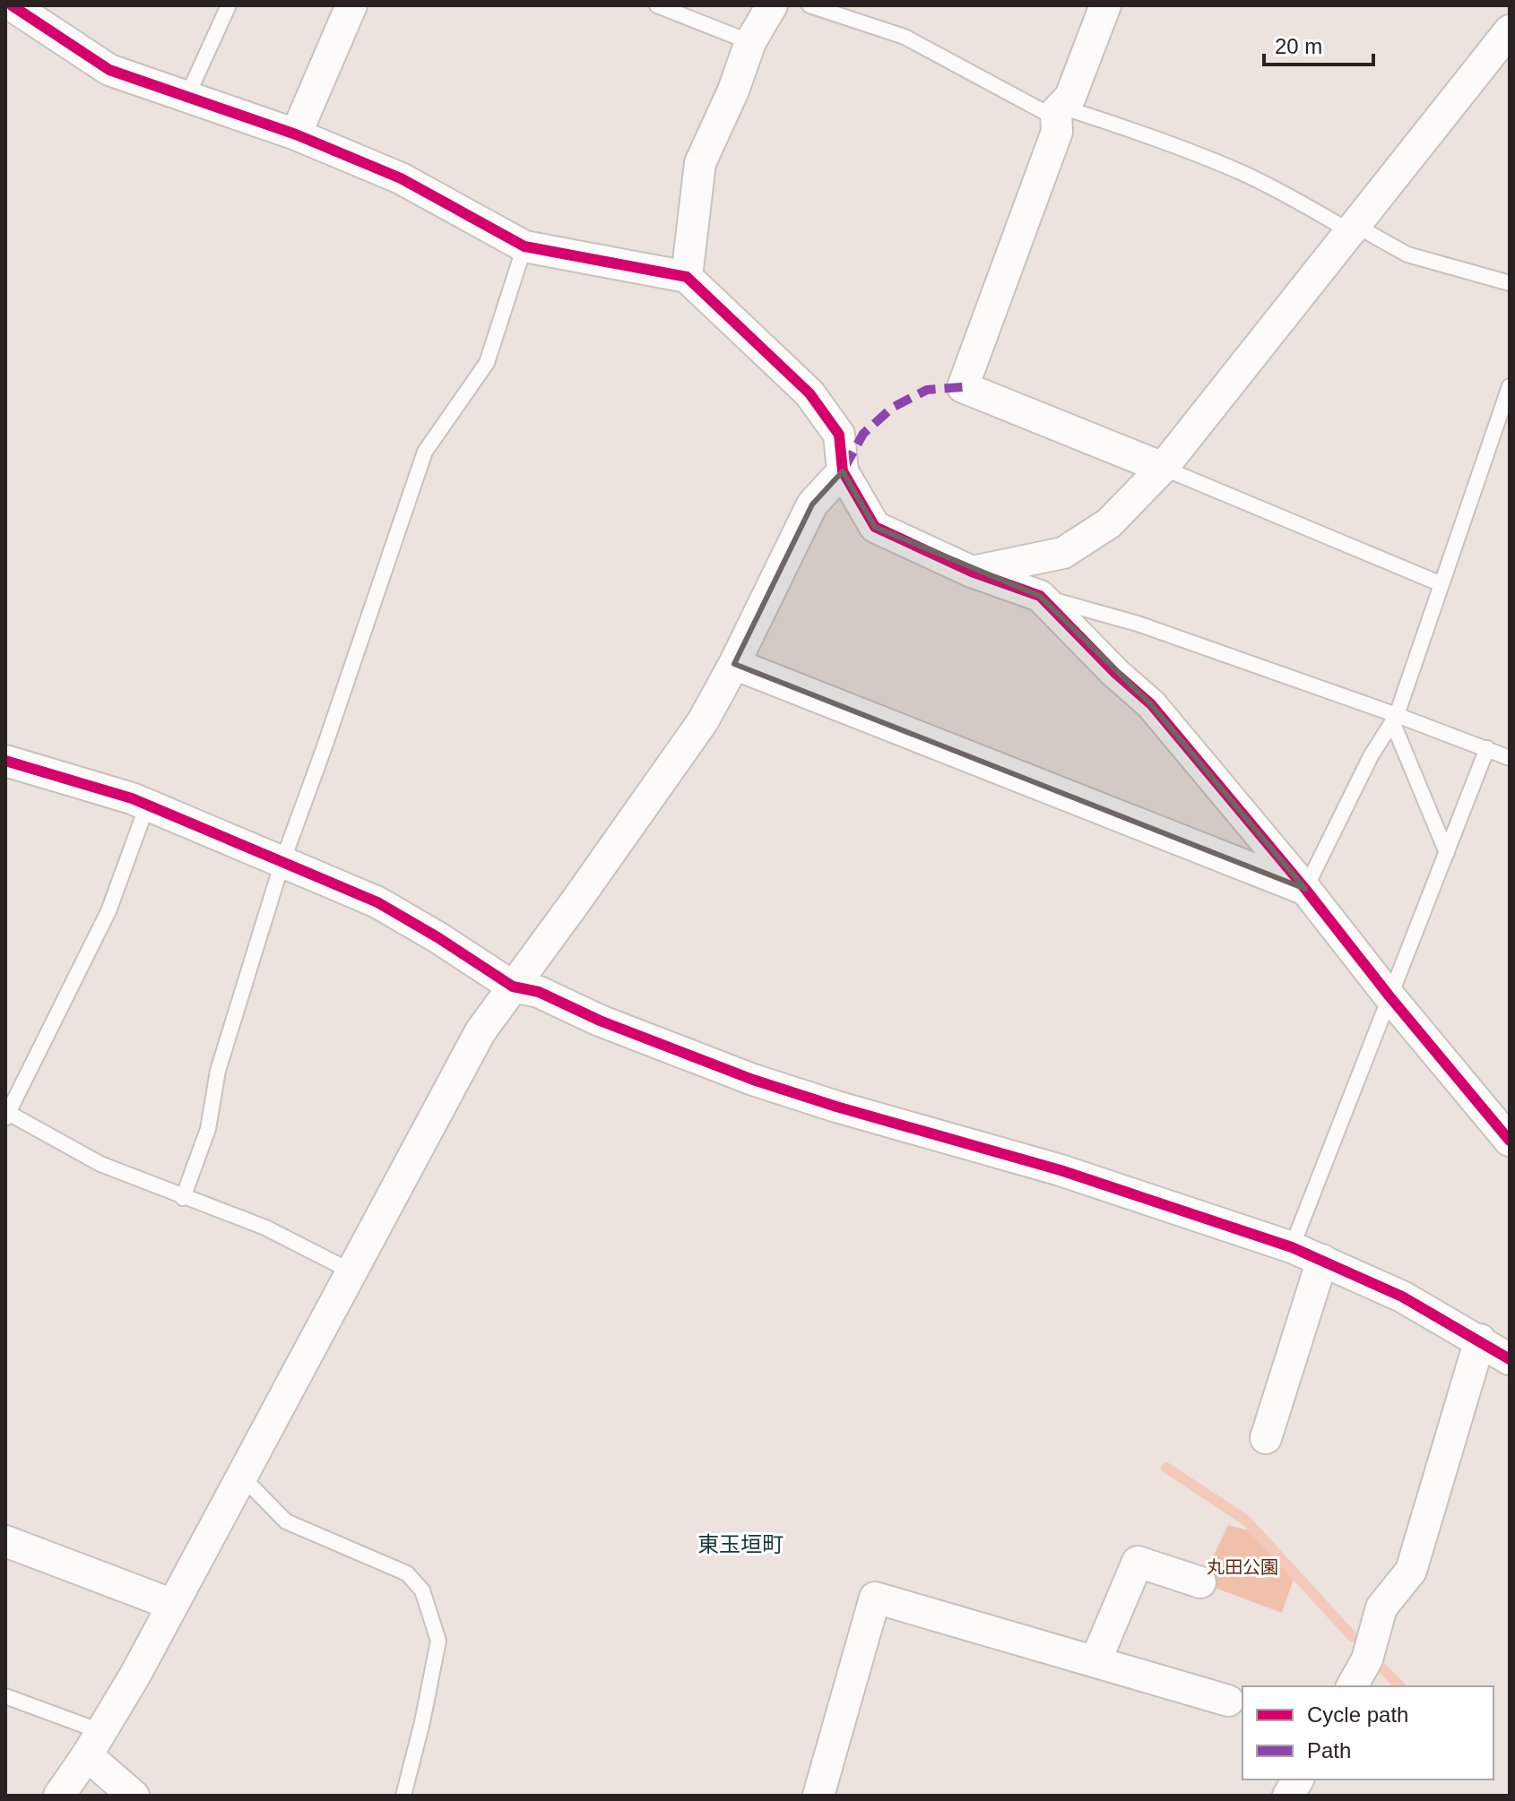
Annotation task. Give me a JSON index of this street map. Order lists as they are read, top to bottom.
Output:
{
  "districts": ["東玉垣町"],
  "parks": ["丸田公園"],
  "legend": ["Cycle path", "Path"],
  "scale_bar": "20 m"
}
